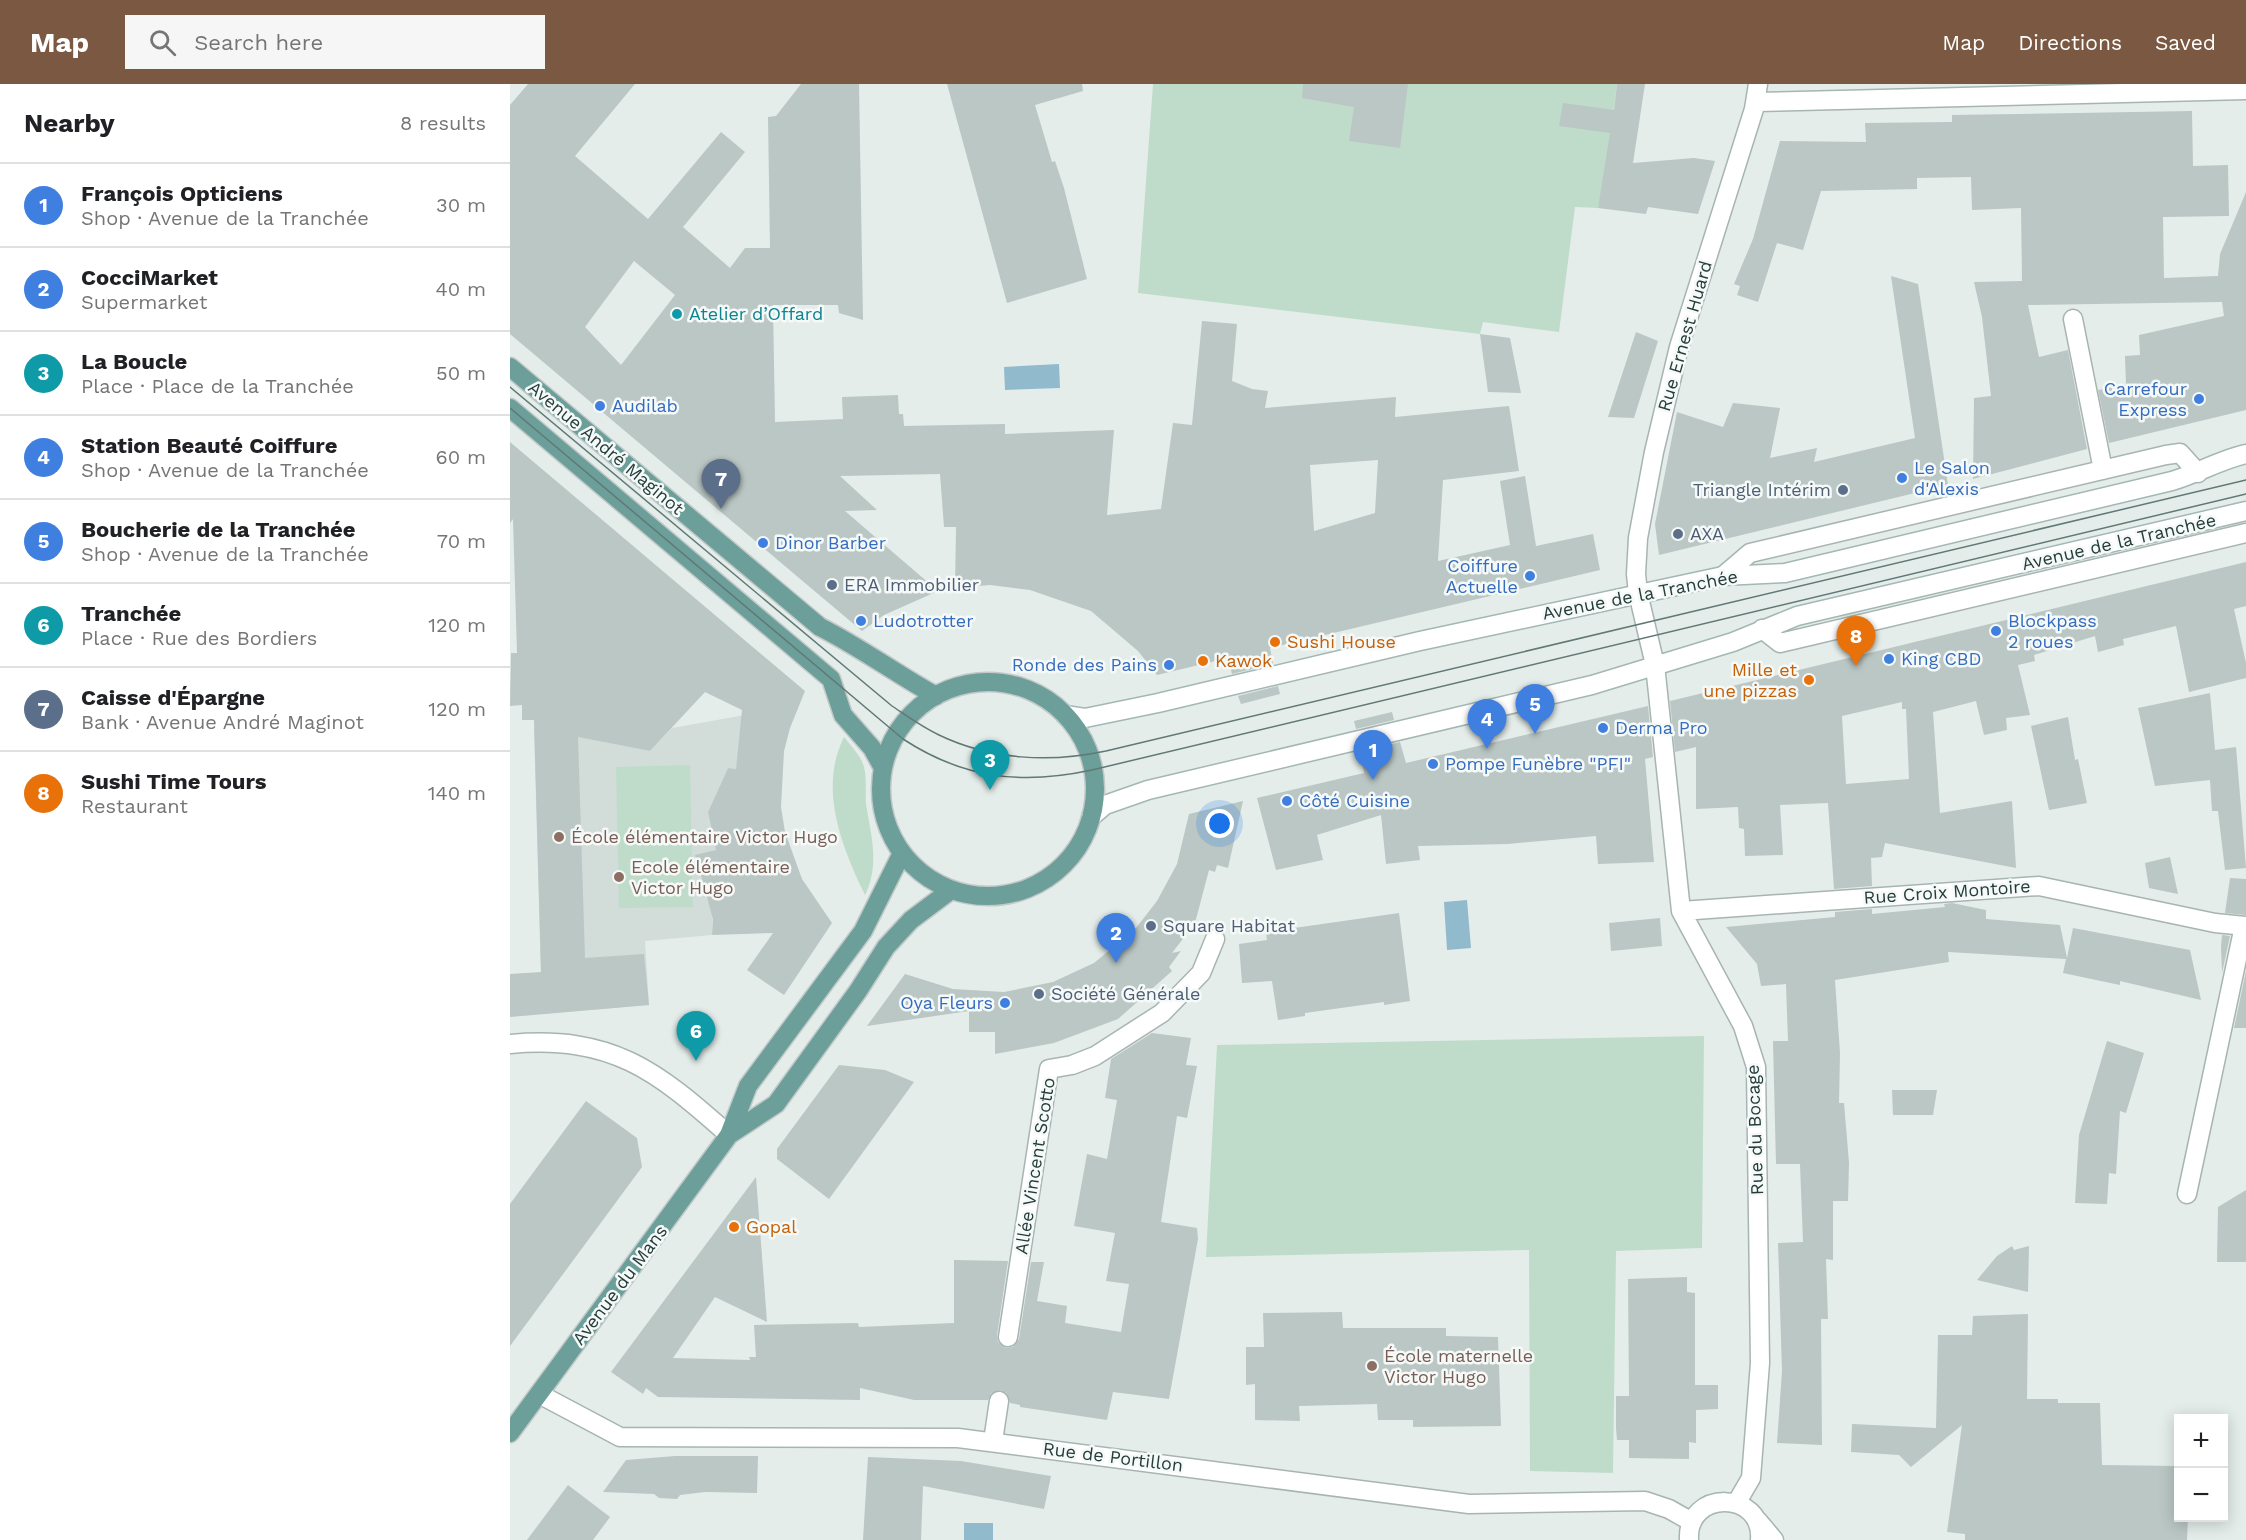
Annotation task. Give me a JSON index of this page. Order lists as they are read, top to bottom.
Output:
{
  "streets": {
    "main road": ["Avenue André Maginot", "Avenue du Mans"],
    "street": [
      "Rue Ernest Huard",
      "Avenue de la Tranchée",
      "Rue Croix Montoire",
      "Rue du Bocage",
      "Allée Vincent Scotto",
      "Rue de Portillon"
    ]
  },
  "crossings": [
    ["Rue Ernest Huard", "Avenue de la Tranchée"],
    ["Rue Ernest Huard", "Rue du Bocage"],
    ["Avenue André Maginot", "Avenue de la Tranchée"],
    ["Avenue André Maginot", "Avenue du Mans"],
    ["Avenue de la Tranchée", "Rue du Bocage"],
    ["Avenue de la Tranchée", "Avenue du Mans"],
    ["Rue Croix Montoire", "Rue du Bocage"],
    ["Avenue du Mans", "Rue de Portillon"]
  ],
  "places": [
    "Atelier d’Offard",
    "Carrefour Express",
    "Audilab",
    "Le Salon d'Alexis",
    "Triangle Intérim",
    "AXA",
    "Dinor Barber",
    "Coiffure Actuelle",
    "ERA Immobilier",
    "Ludotrotter",
    "Blockpass 2 roues",
    "Sushi House",
    "King CBD",
    "Kawok",
    "Ronde des Pains",
    "Mille et une pizzas",
    "Derma Pro",
    "Pompe Funèbre \"PFI\"",
    "Côté Cuisine",
    "École élémentaire Victor Hugo",
    "Ecole élémentaire Victor Hugo",
    "Square Habitat",
    "Société Générale",
    "Oya Fleurs",
    "Gopal",
    "École maternelle Victor Hugo"
  ],
  "page": {
    "header": "Map",
    "search": "Search here",
    "nav": ["Map", "Directions", "Saved"],
    "heading": ["Nearby", "8 results"],
    "list": [
      {
        "mark": "1",
        "name": "François Opticiens",
        "note": "Shop · Avenue de la Tranchée",
        "value": "30 m"
      },
      {
        "mark": "2",
        "name": "CocciMarket",
        "note": "Supermarket",
        "value": "40 m"
      },
      {
        "mark": "3",
        "name": "La Boucle",
        "note": "Place · Place de la Tranchée",
        "value": "50 m"
      },
      {
        "mark": "4",
        "name": "Station Beauté Coiffure",
        "note": "Shop · Avenue de la Tranchée",
        "value": "60 m"
      },
      {
        "mark": "5",
        "name": "Boucherie de la Tranchée",
        "note": "Shop · Avenue de la Tranchée",
        "value": "70 m"
      },
      {
        "mark": "6",
        "name": "Tranchée",
        "note": "Place · Rue des Bordiers",
        "value": "120 m"
      },
      {
        "mark": "7",
        "name": "Caisse d'Épargne",
        "note": "Bank · Avenue André Maginot",
        "value": "120 m"
      },
      {
        "mark": "8",
        "name": "Sushi Time Tours",
        "note": "Restaurant",
        "value": "140 m"
      }
    ],
    "pins": [
      "7",
      "8",
      "5",
      "4",
      "1",
      "3",
      "2",
      "6"
    ],
    "map_buttons": ["+", "−"]
  }
}
